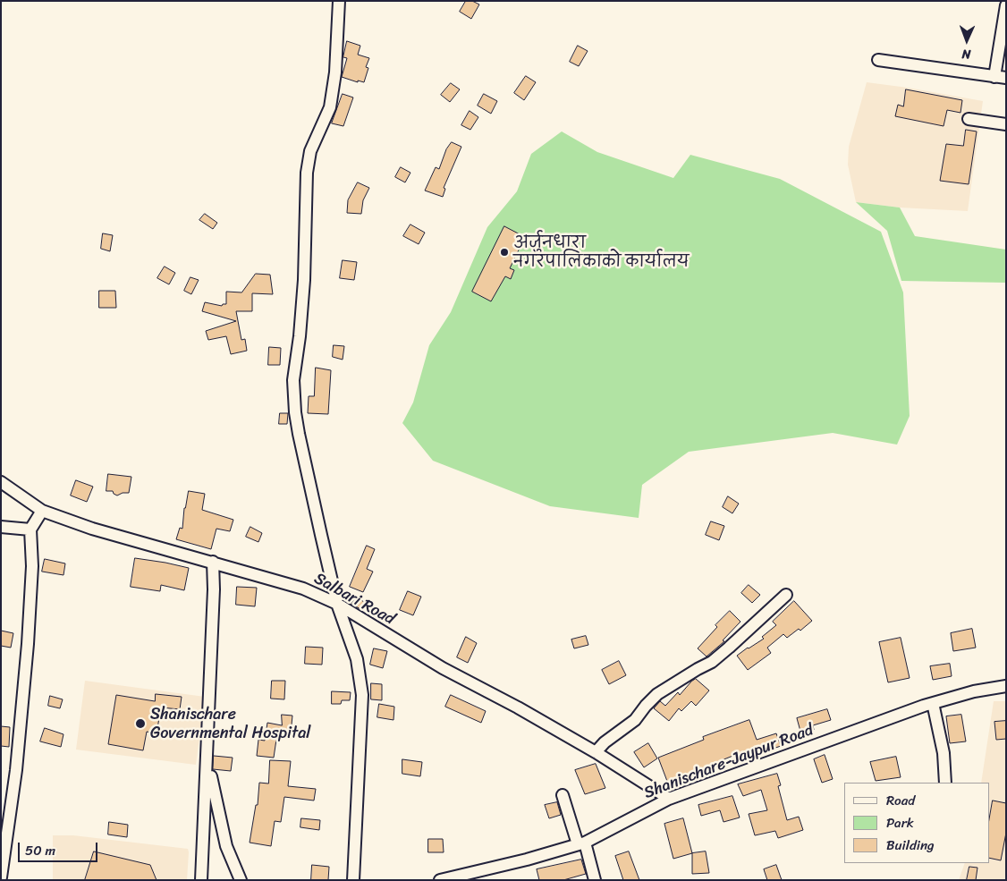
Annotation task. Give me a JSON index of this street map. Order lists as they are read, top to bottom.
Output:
{
  "streets": {
    "street": ["Salbari Road", "Shanischare-Jaypur Road"]
  },
  "crossings": [
    ["Salbari Road", "Shanischare-Jaypur Road"]
  ],
  "places": ["अर्जुनधारा नगरपालिकाको कार्यालय", "Shanischare Governmental Hospital"],
  "legend": ["Road", "Park", "Building"],
  "scale_bar": "50 m",
  "north": "bottom"
}
